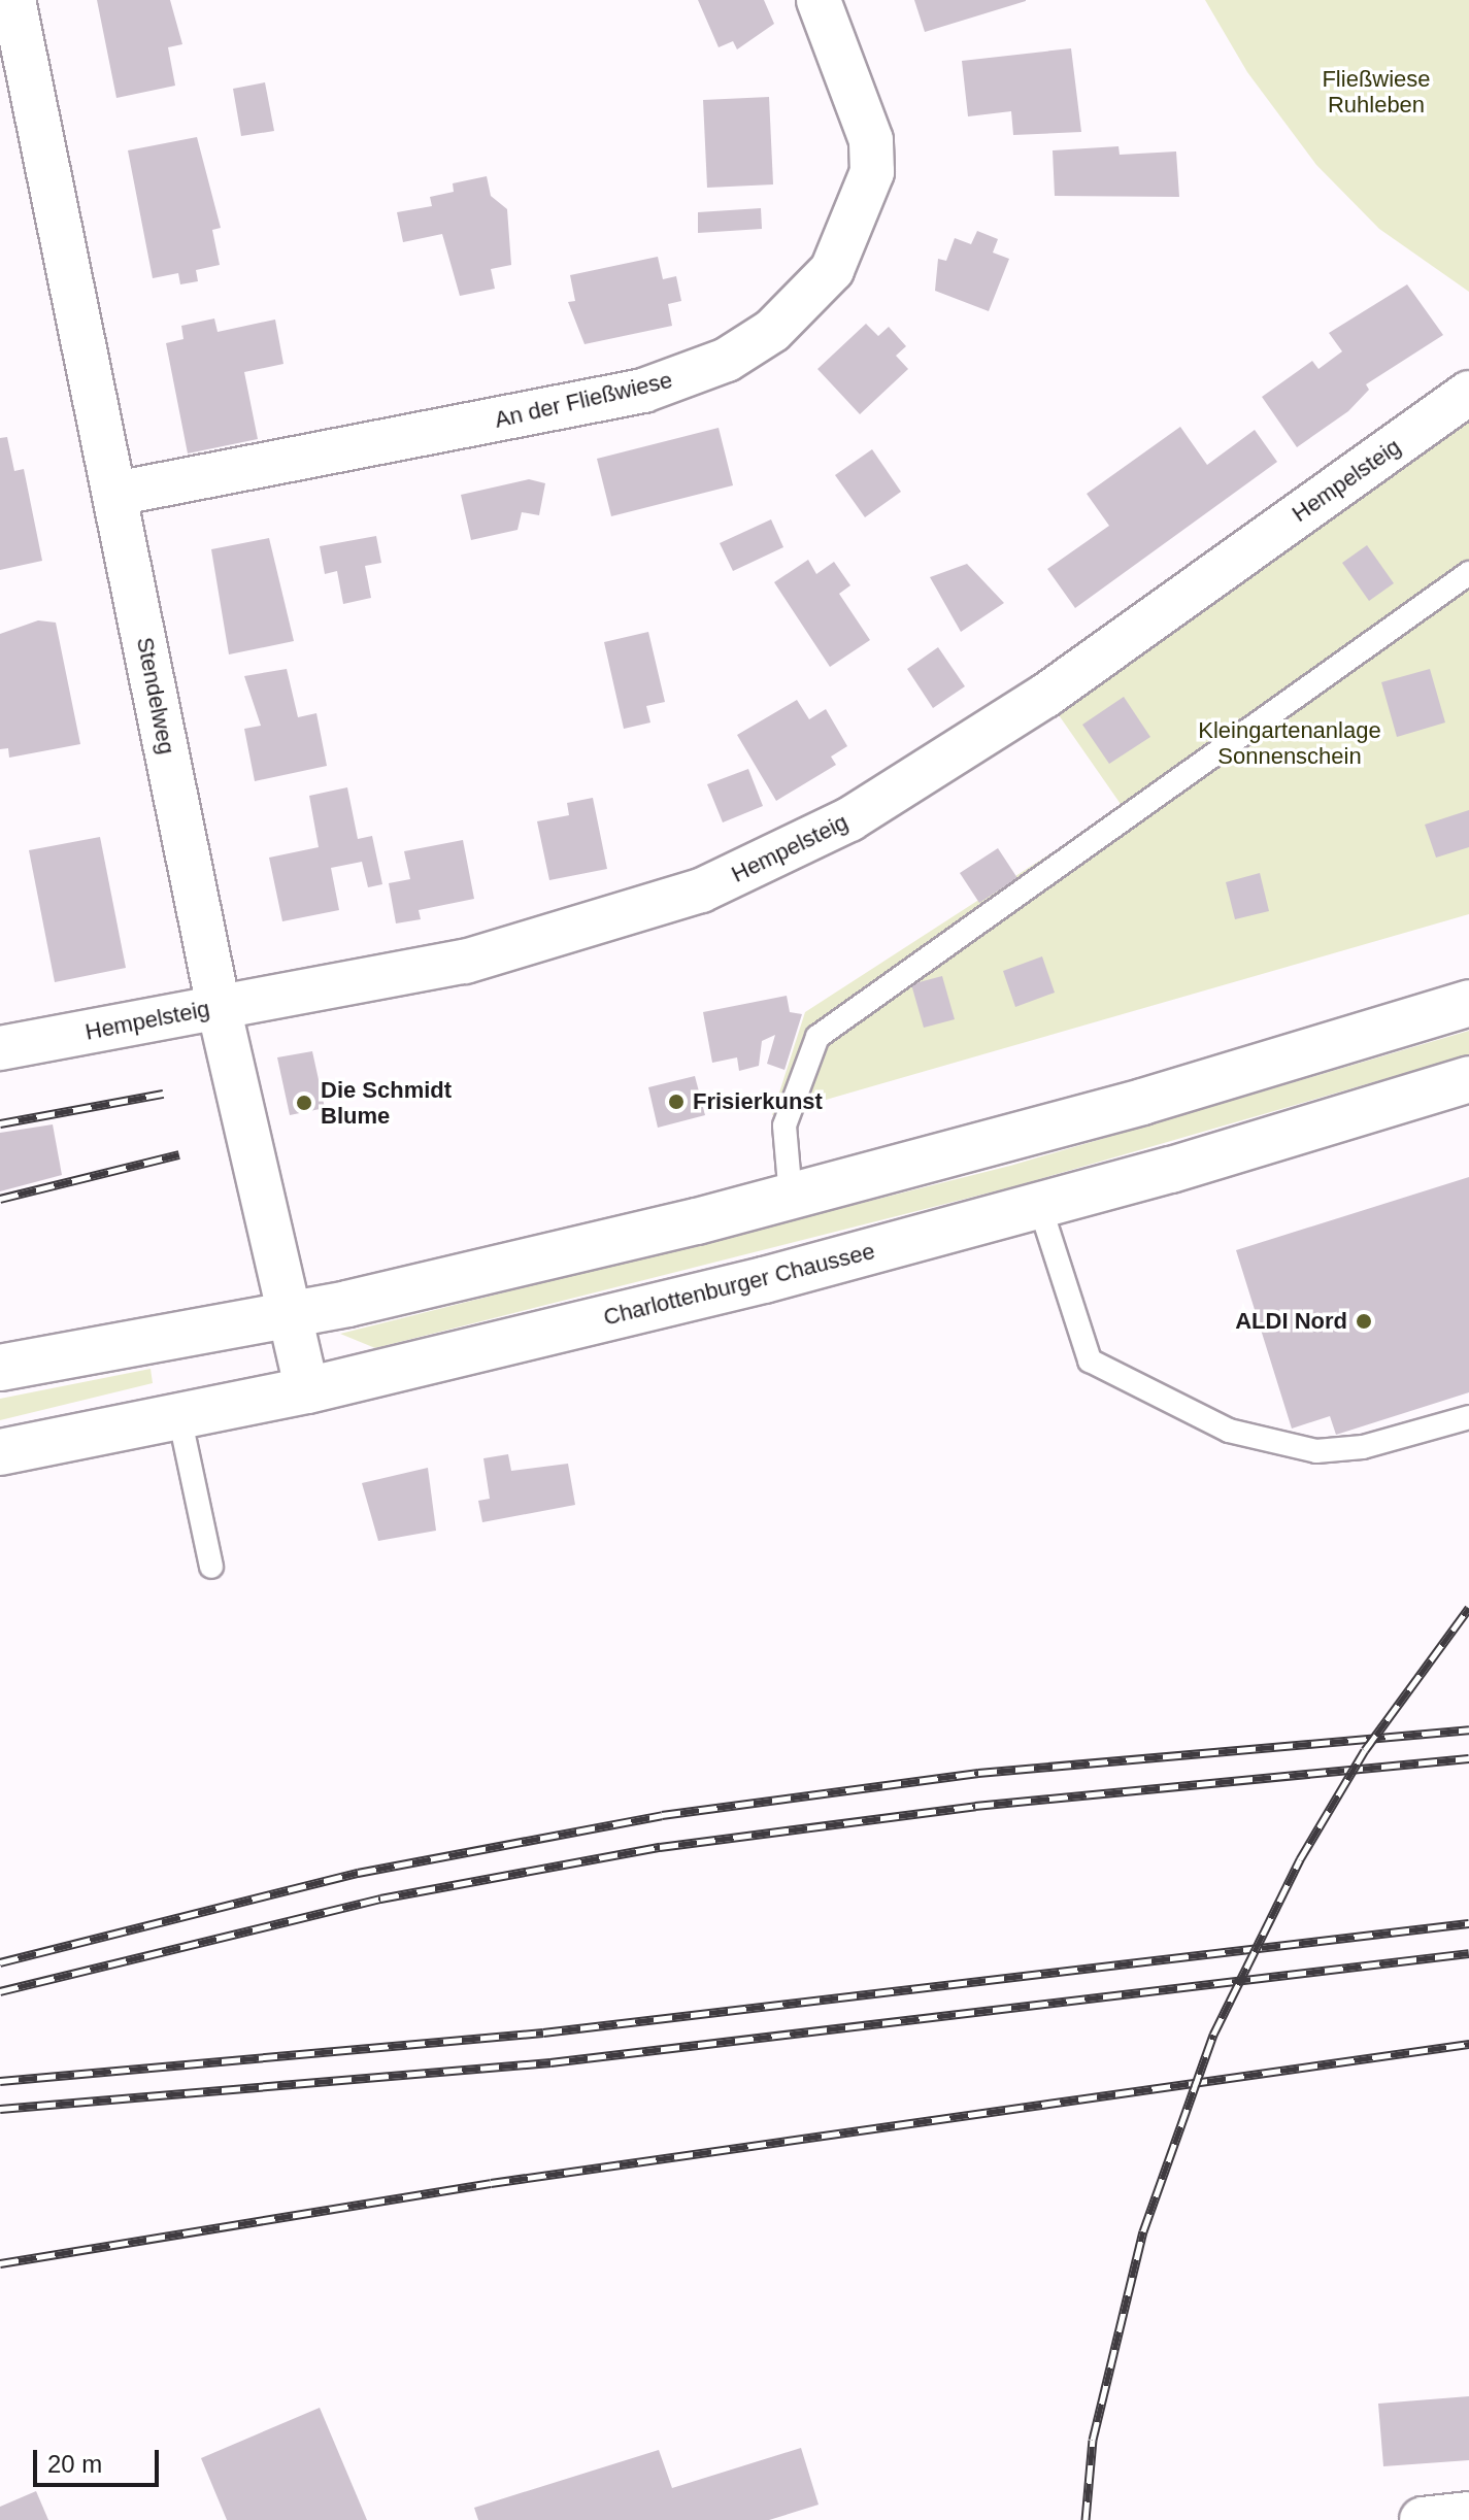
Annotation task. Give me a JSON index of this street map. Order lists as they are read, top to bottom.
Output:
{
  "streets": {
    "main road": ["Charlottenburger Chaussee"],
    "street": ["An der Fließwiese", "Hempelsteig", "Stendelweg"]
  },
  "crossings": [
    ["An der Fließwiese", "Stendelweg"],
    ["Hempelsteig", "Stendelweg"],
    ["Stendelweg", "Charlottenburger Chaussee"]
  ],
  "parks": ["Fließwiese Ruhleben", "Kleingartenanlage Sonnenschein"],
  "places": ["Frisierkunst", "Die Schmidt Blume", "ALDI Nord"],
  "scale_bar": "20 m"
}
